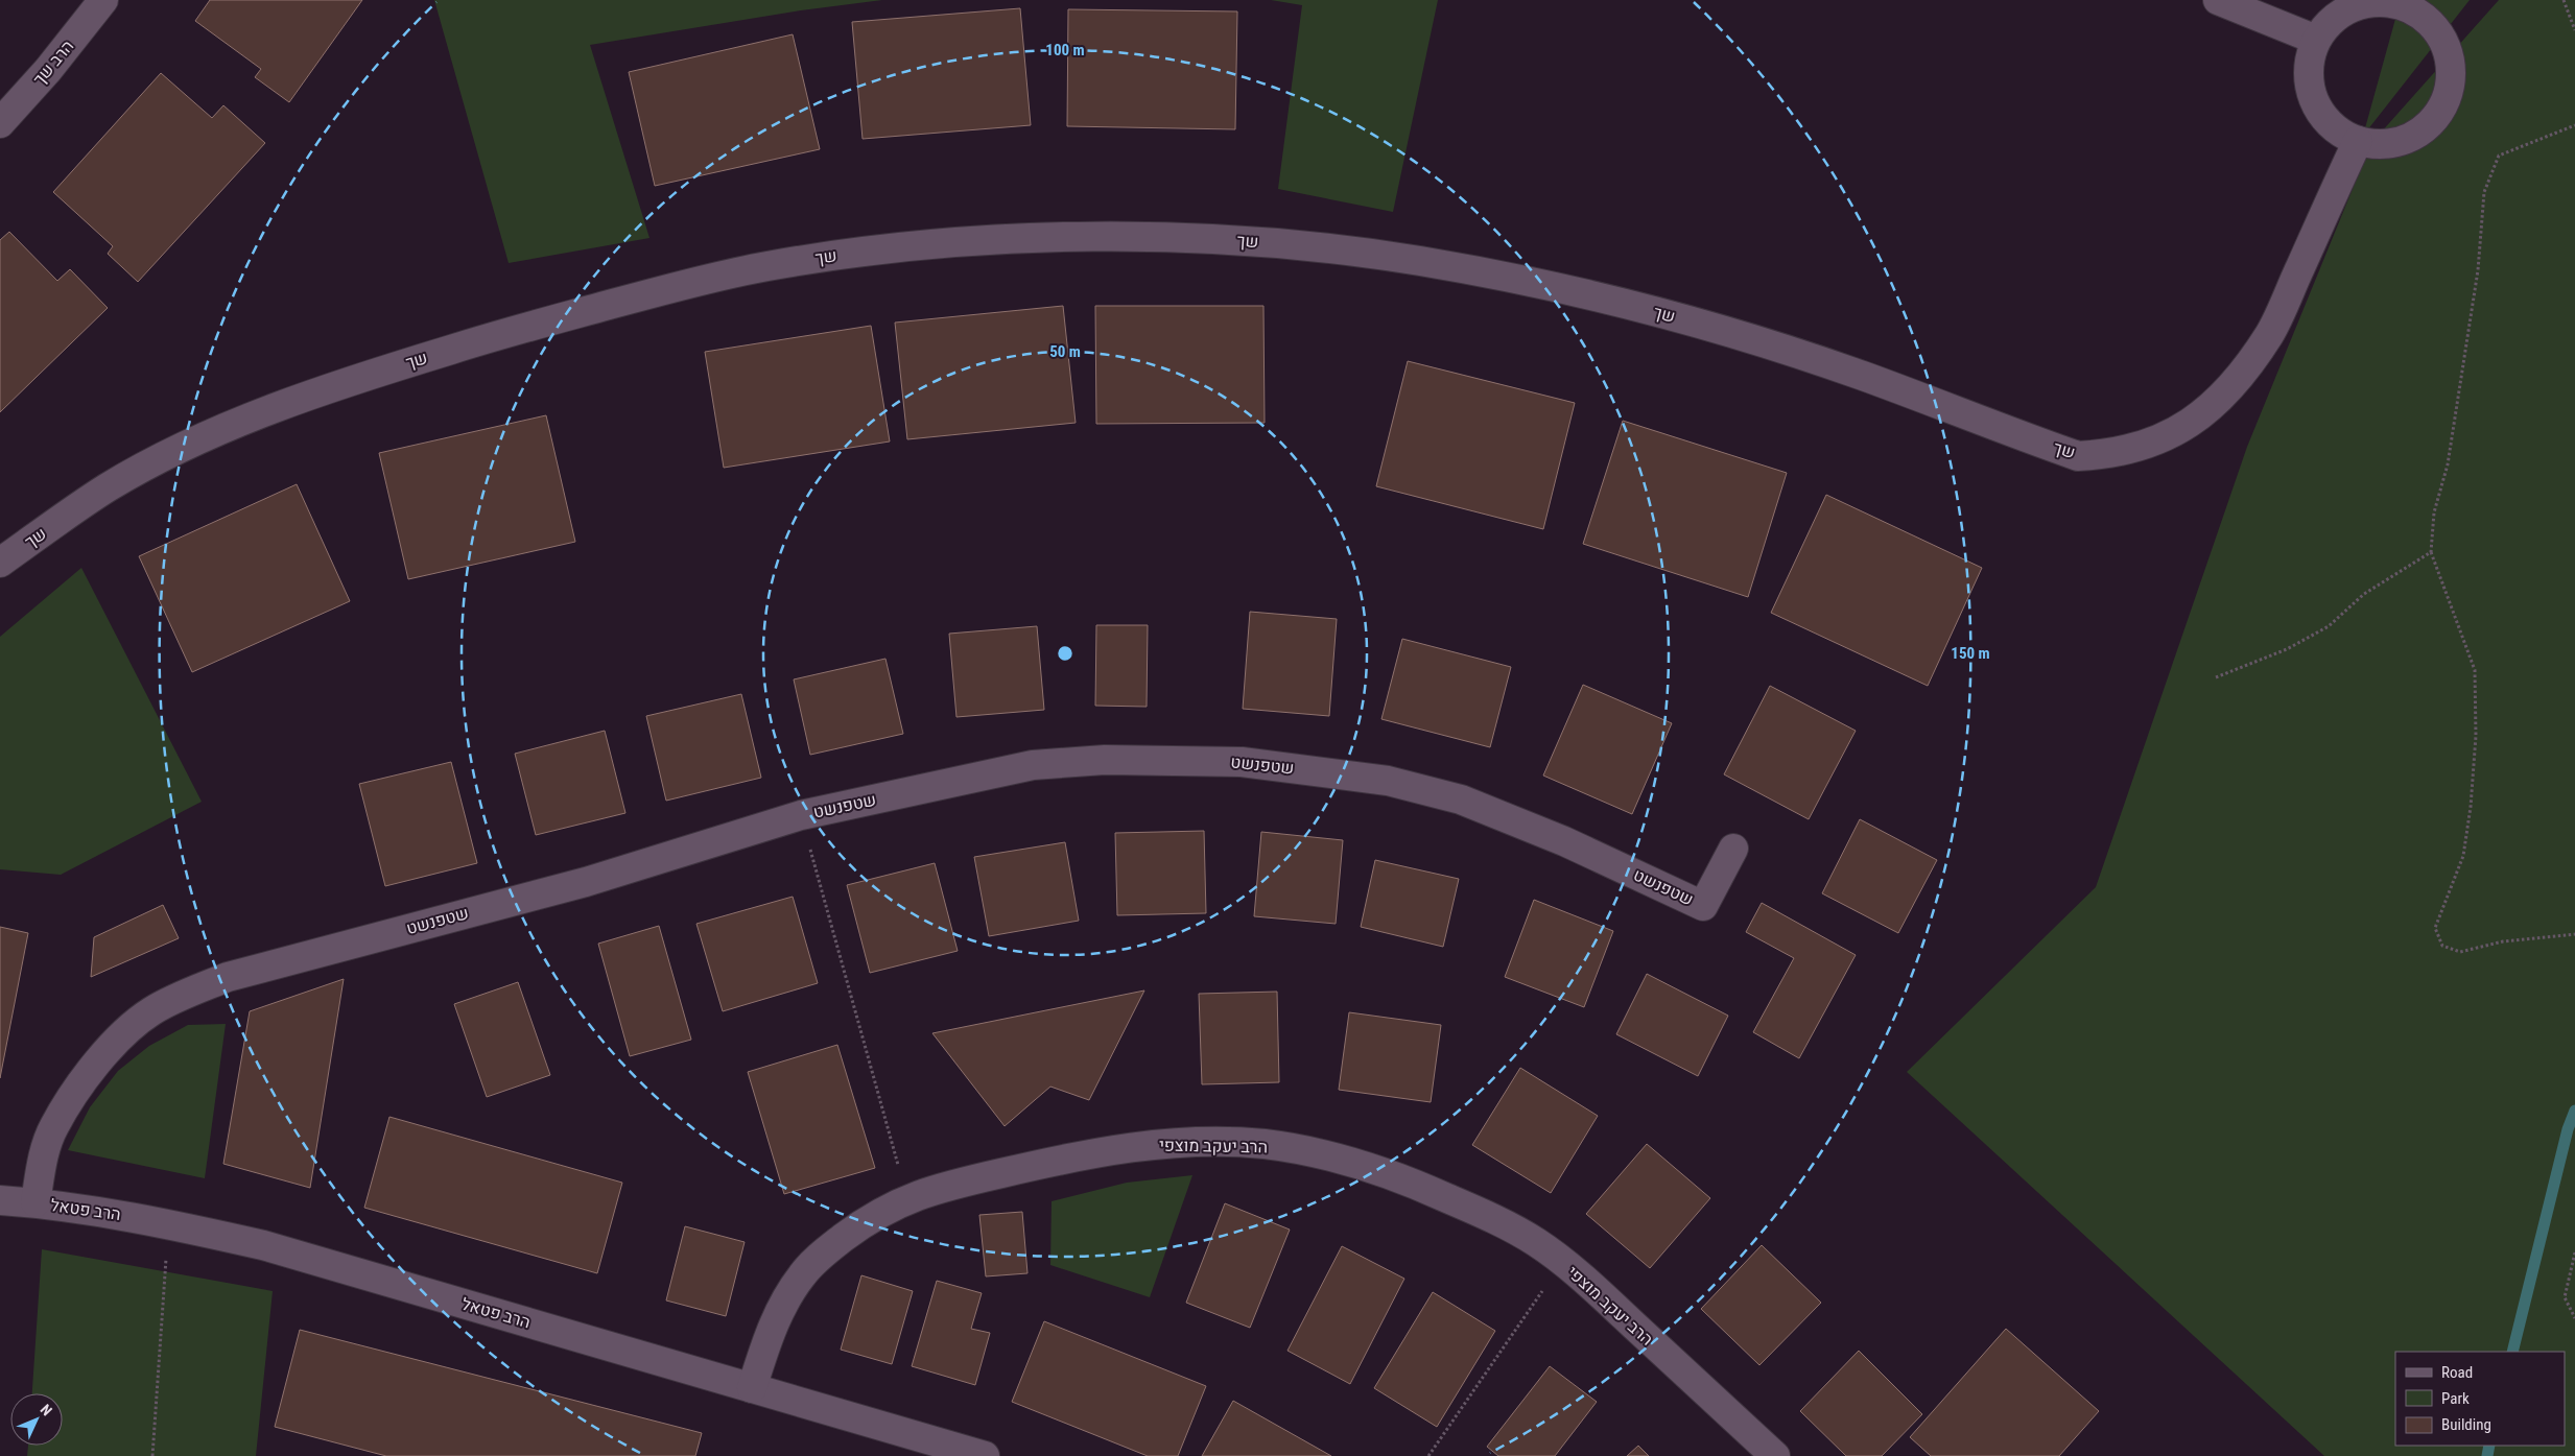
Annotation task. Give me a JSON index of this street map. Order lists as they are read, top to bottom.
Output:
{
  "streets": {
    "street": [
      "הרב שך",
      "שך",
      "שטפנשט",
      "הרב יעקב מוצפי",
      "הרב פטאל"
    ]
  },
  "crossings": [
    ["שטפנשט", "הרב פטאל"],
    ["הרב יעקב מוצפי", "הרב פטאל"]
  ],
  "legend": ["Road", "Park", "Building"],
  "north": "top right",
  "rings": ["100 m", "50 m", "150 m"]
}
